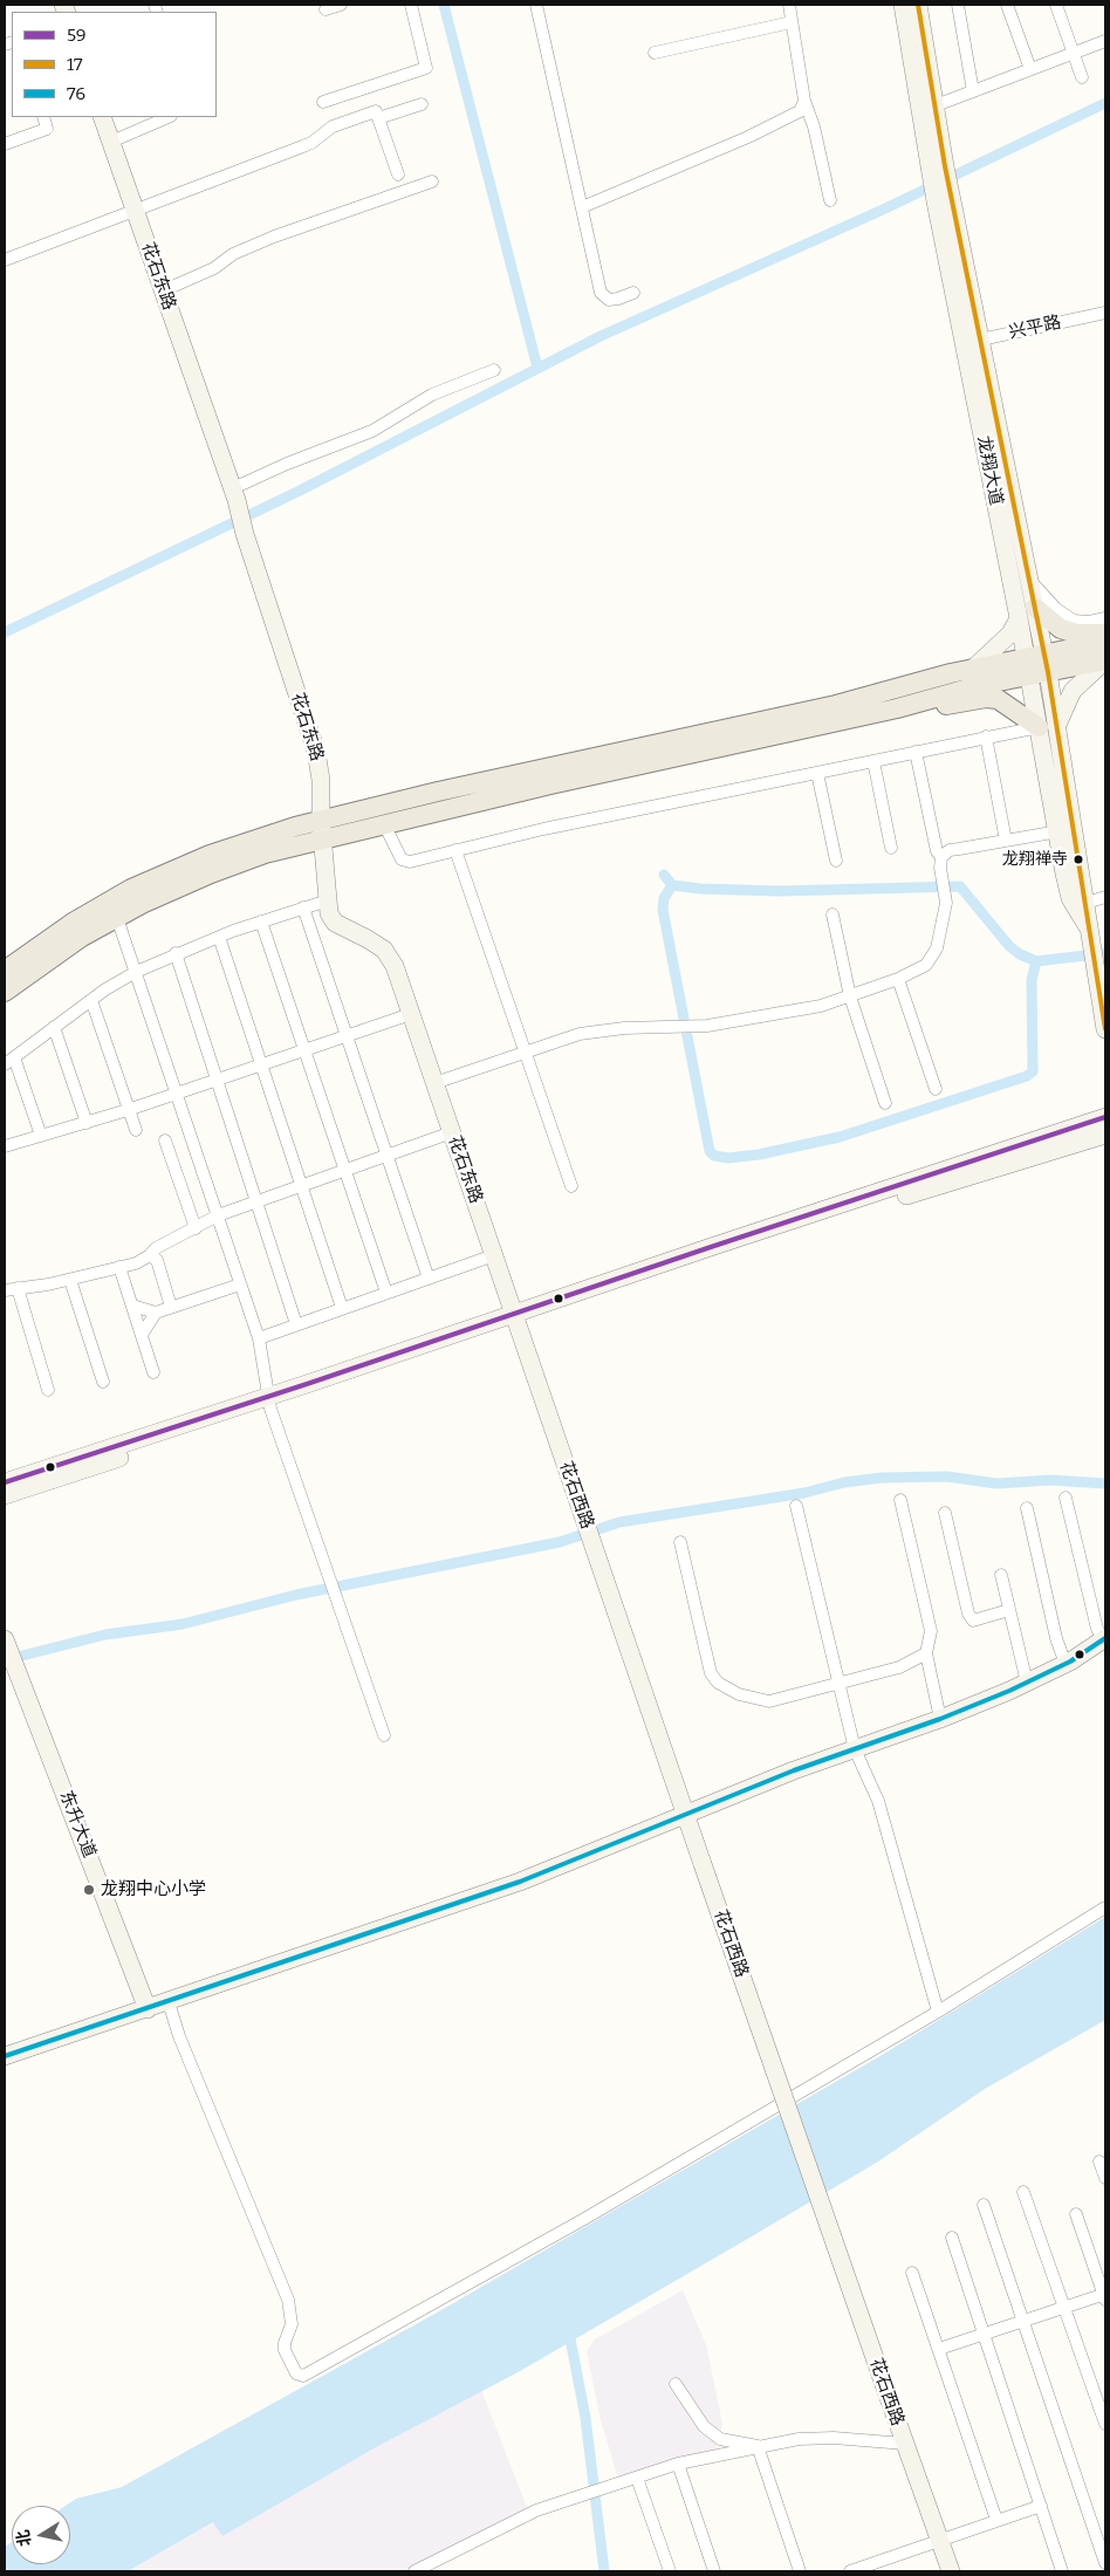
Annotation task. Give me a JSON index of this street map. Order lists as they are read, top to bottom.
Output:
{
  "streets": {
    "street": [
      "花石东路",
      "兴平路",
      "龙翔大道",
      "花石西路",
      "东升大道"
    ]
  },
  "crossings": [
    ["花石东路", "花石西路"],
    ["兴平路", "龙翔大道"]
  ],
  "places": ["龙翔禅寺", "龙翔中心小学"],
  "lines": ["transit line 17", "transit line 59", "transit line 76"],
  "legend": ["59", "17", "76"],
  "north": "left"
}
